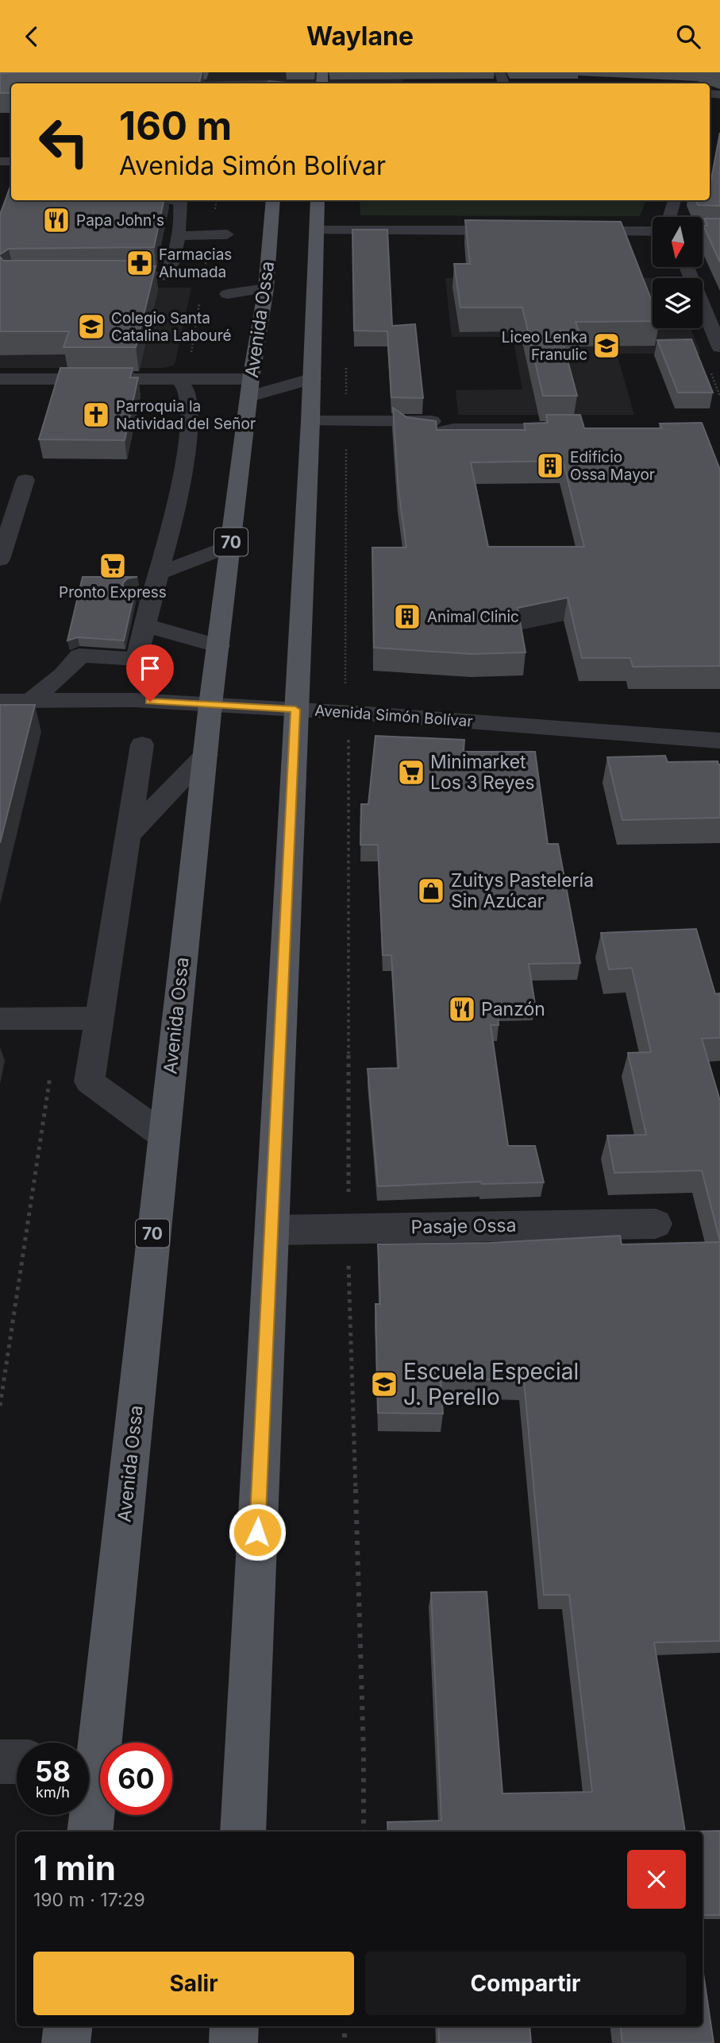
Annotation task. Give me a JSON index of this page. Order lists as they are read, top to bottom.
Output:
{
  "streets": {
    "main road": ["Avenida Ossa", "70"],
    "street": ["Avenida Simón Bolívar", "Pasaje Ossa"]
  },
  "crossings": [
    ["Avenida Ossa", "Avenida Simón Bolívar"]
  ],
  "places": {
    "restaurant": ["Papa John's", "Panzón"],
    "pharmacy": ["Farmacias Ahumada"],
    "school or university": ["Colegio Santa Catalina Labouré", "Liceo Lenka Franulic", "Escuela Especial J. Perello"],
    "church": ["Parroquia la Natividad del Señor"],
    "building": ["Edificio Ossa Mayor", "Animal Clinic"],
    "supermarket": ["Pronto Express", "Minimarket Los 3 Reyes"],
    "shop": ["Zuitys Pastelería Sin Azúcar"]
  },
  "north": "bottom",
  "page": {
    "header": "Waylane",
    "turn": ["160 m", "Avenida Simón Bolívar"],
    "speed": "58 km/h",
    "limit": "60",
    "heading": ["1 min", "190 m · 17:29"],
    "buttons": ["Salir", "Compartir"]
  }
}
